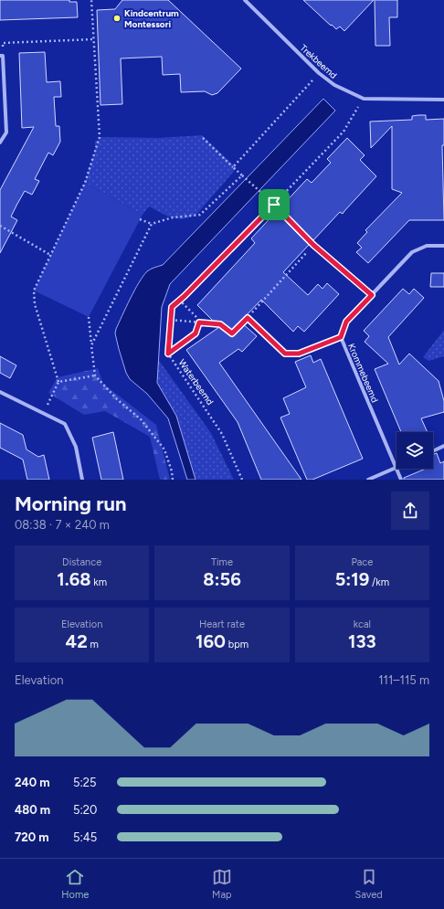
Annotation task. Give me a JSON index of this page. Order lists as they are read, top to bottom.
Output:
{
  "streets": {
    "street": ["Trekbeemd", "Krommebeemd"],
    "path": ["Waterbeemd"]
  },
  "crossings": [
    ["Trekbeemd", "Waterbeemd"]
  ],
  "places": ["Kindcentrum Montessori"],
  "page": {
    "heading": ["Morning run", "08:38 · 7 × 240 m"],
    "stats": [
      ["Distance", "1.68 km"],
      ["Time", "8:56"],
      ["Pace", "5:19 /km"],
      ["Elevation", "42 m"],
      ["Heart rate", "160 bpm"],
      ["kcal", "133"]
    ],
    "chart": ["Elevation", "111–115 m"],
    "list": [
      {
        "name": "240 m",
        "note": "5:25"
      },
      {
        "name": "480 m",
        "note": "5:20"
      },
      {
        "name": "720 m",
        "note": "5:45"
      }
    ],
    "tabs": ["Home", "Map", "Saved"]
  }
}
